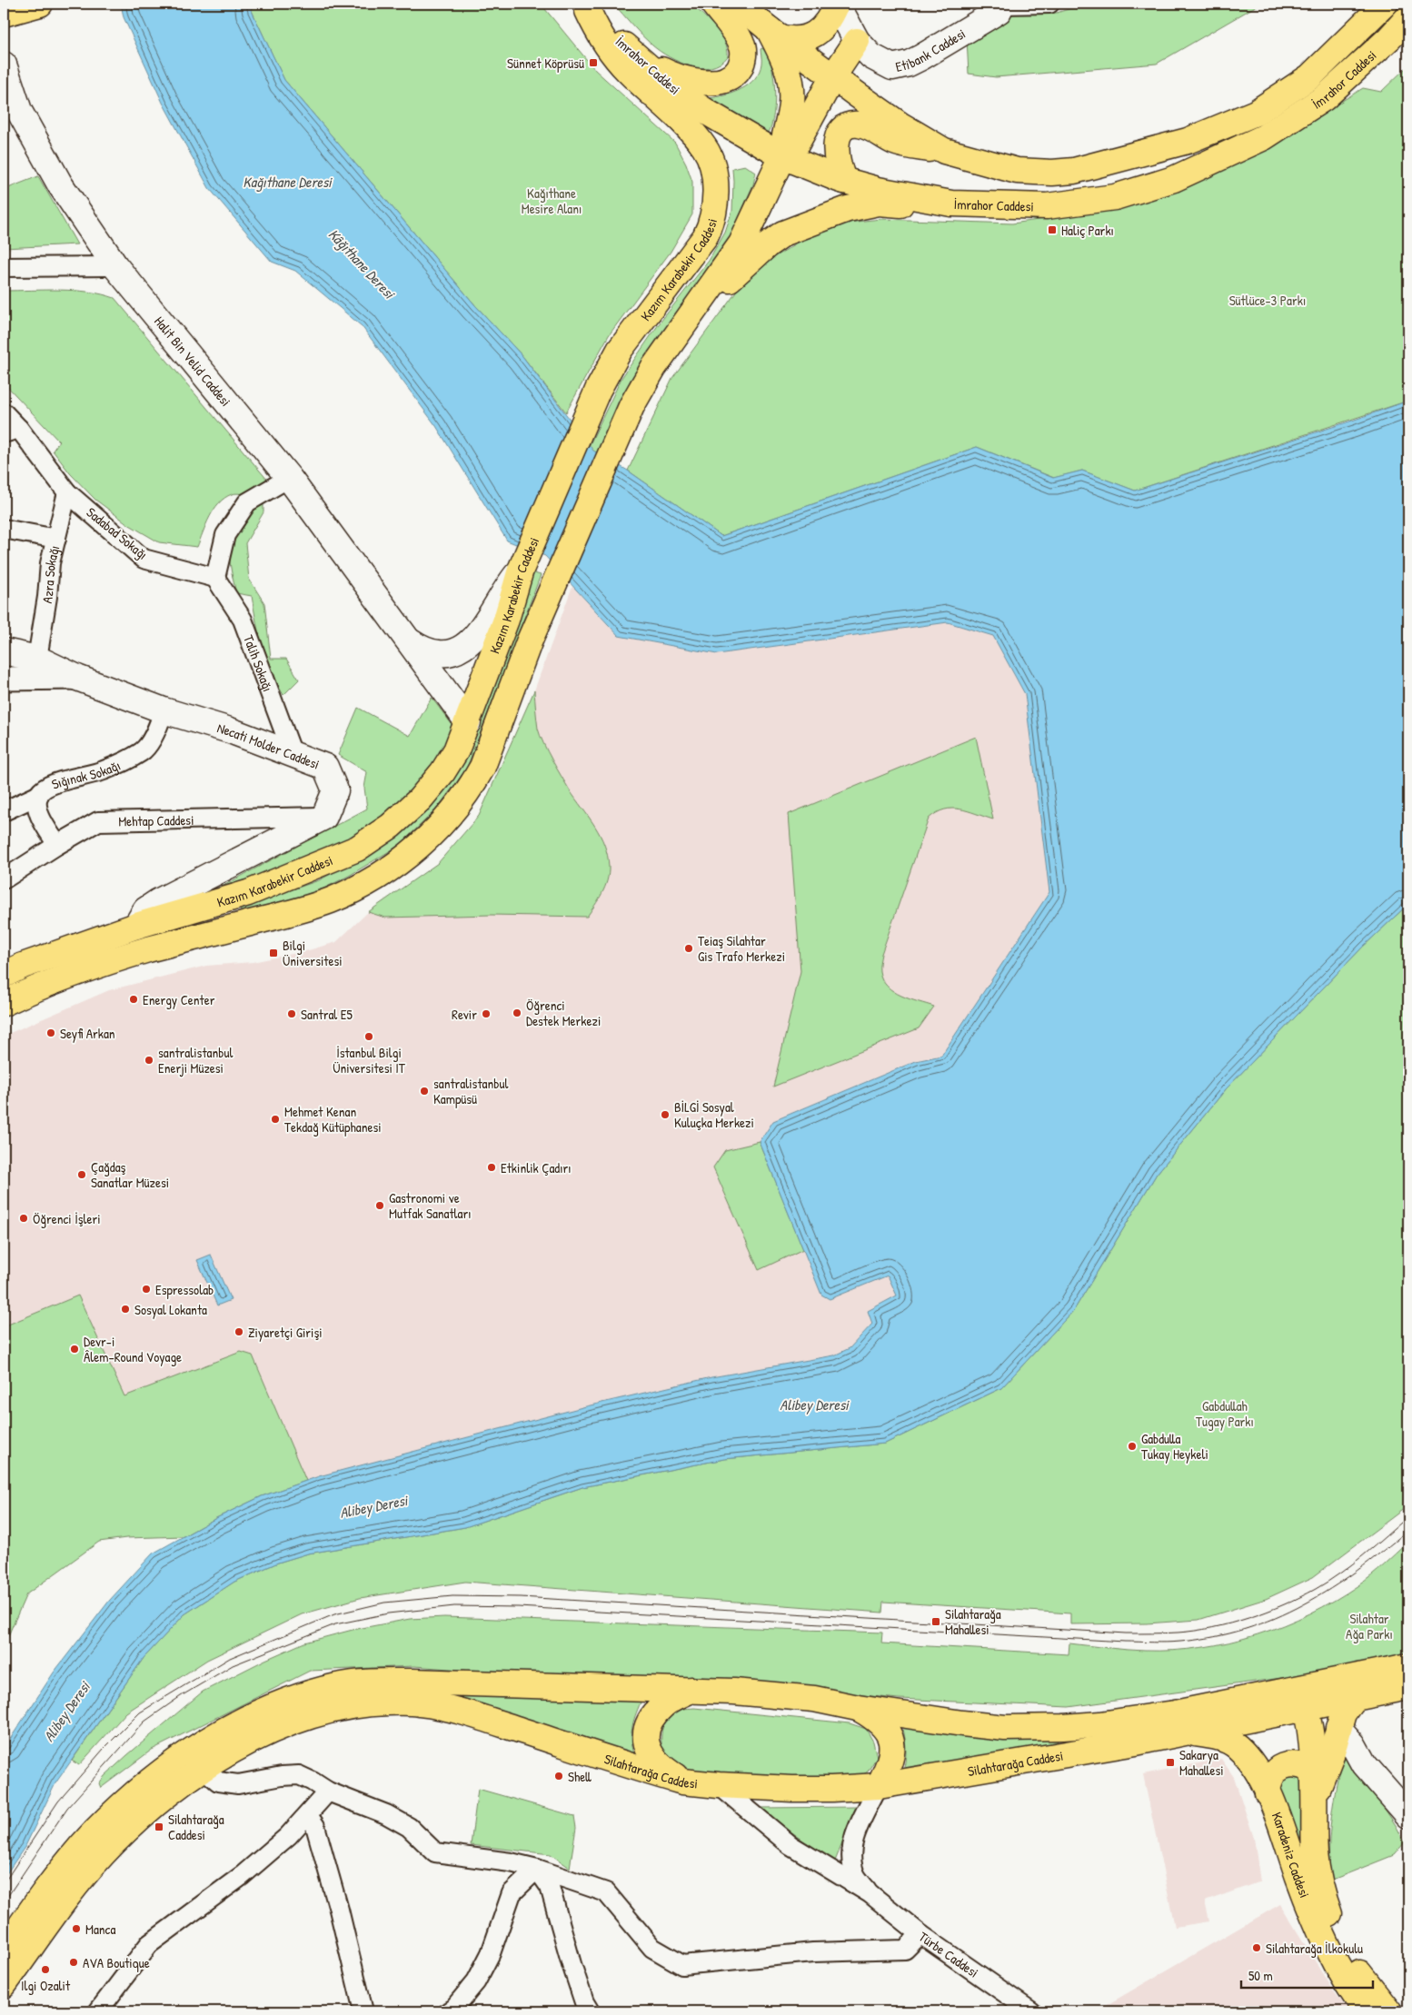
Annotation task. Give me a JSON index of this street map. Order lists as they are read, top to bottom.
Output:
{
  "streets": {
    "main road": [
      "Etibank Caddesi",
      "İmrahor Caddesi",
      "Kazım Karabekir Caddesi",
      "Halit Bin Velid Caddesi",
      "Necati Molder Caddesi",
      "Silahtarağa Caddesi",
      "Karadeniz Caddesi"
    ],
    "street": [
      "Sadabad Sokağı",
      "Azra Sokağı",
      "Talih Sokağı",
      "Sığınak Sokağı",
      "Mehtap Caddesi",
      "Türbe Caddesi"
    ]
  },
  "crossings": [
    ["İmrahor Caddesi", "Kazım Karabekir Caddesi"],
    ["Kazım Karabekir Caddesi", "Halit Bin Velid Caddesi"],
    ["Sadabad Sokağı", "Azra Sokağı"],
    ["Sadabad Sokağı", "Talih Sokağı"],
    ["Azra Sokağı", "Necati Molder Caddesi"],
    ["Talih Sokağı", "Necati Molder Caddesi"],
    ["Necati Molder Caddesi", "Sığınak Sokağı"],
    ["Necati Molder Caddesi", "Mehtap Caddesi"],
    ["Sığınak Sokağı", "Mehtap Caddesi"],
    ["Silahtarağa Caddesi", "Karadeniz Caddesi"]
  ],
  "water": ["Kağıthane Deresi", "Kâğıthane Deresi", "Alibey Deresi"],
  "parks": [
    "Kağıthane Mesire Alanı",
    "Sütlüce-3 Parkı",
    "Gabdullah Tugay Parkı",
    "Silahtar Ağa Parkı"
  ],
  "places": {
    "transit": [
      "Sünnet Köprüsü",
      "Haliç Parkı",
      "Bilgi Üniversitesi",
      "Silahtarağa Mahallesi",
      "Sakarya Mahallesi",
      "Silahtarağa Caddesi"
    ],
    "other": [
      "Teiaş Silahtar Gis Trafo Merkezi",
      "Energy Center",
      "Öğrenci Destek Merkezi",
      "Santral E5",
      "Revir",
      "Seyfi Arkan",
      "İstanbul Bilgi Üniversitesi IT",
      "santralistanbul Enerji Müzesi",
      "santralistanbul Kampüsü",
      "BİLGİ Sosyal Kuluçka Merkezi",
      "Mehmet Kenan Tekdağ Kütüphanesi",
      "Etkinlik Çadırı",
      "Çağdaş Sanatlar Müzesi",
      "Gastronomi ve Mutfak Sanatları",
      "Öğrenci İşleri",
      "Espressolab",
      "Sosyal Lokanta",
      "Ziyaretçi Girişi",
      "Devr-i Âlem–Round Voyage",
      "Gabdulla Tukay Heykeli",
      "Shell",
      "Manca",
      "Silahtarağa İlkokulu",
      "AVA Boutique",
      "Ilgi Ozalit"
    ]
  },
  "scale_bar": "50 m"
}
